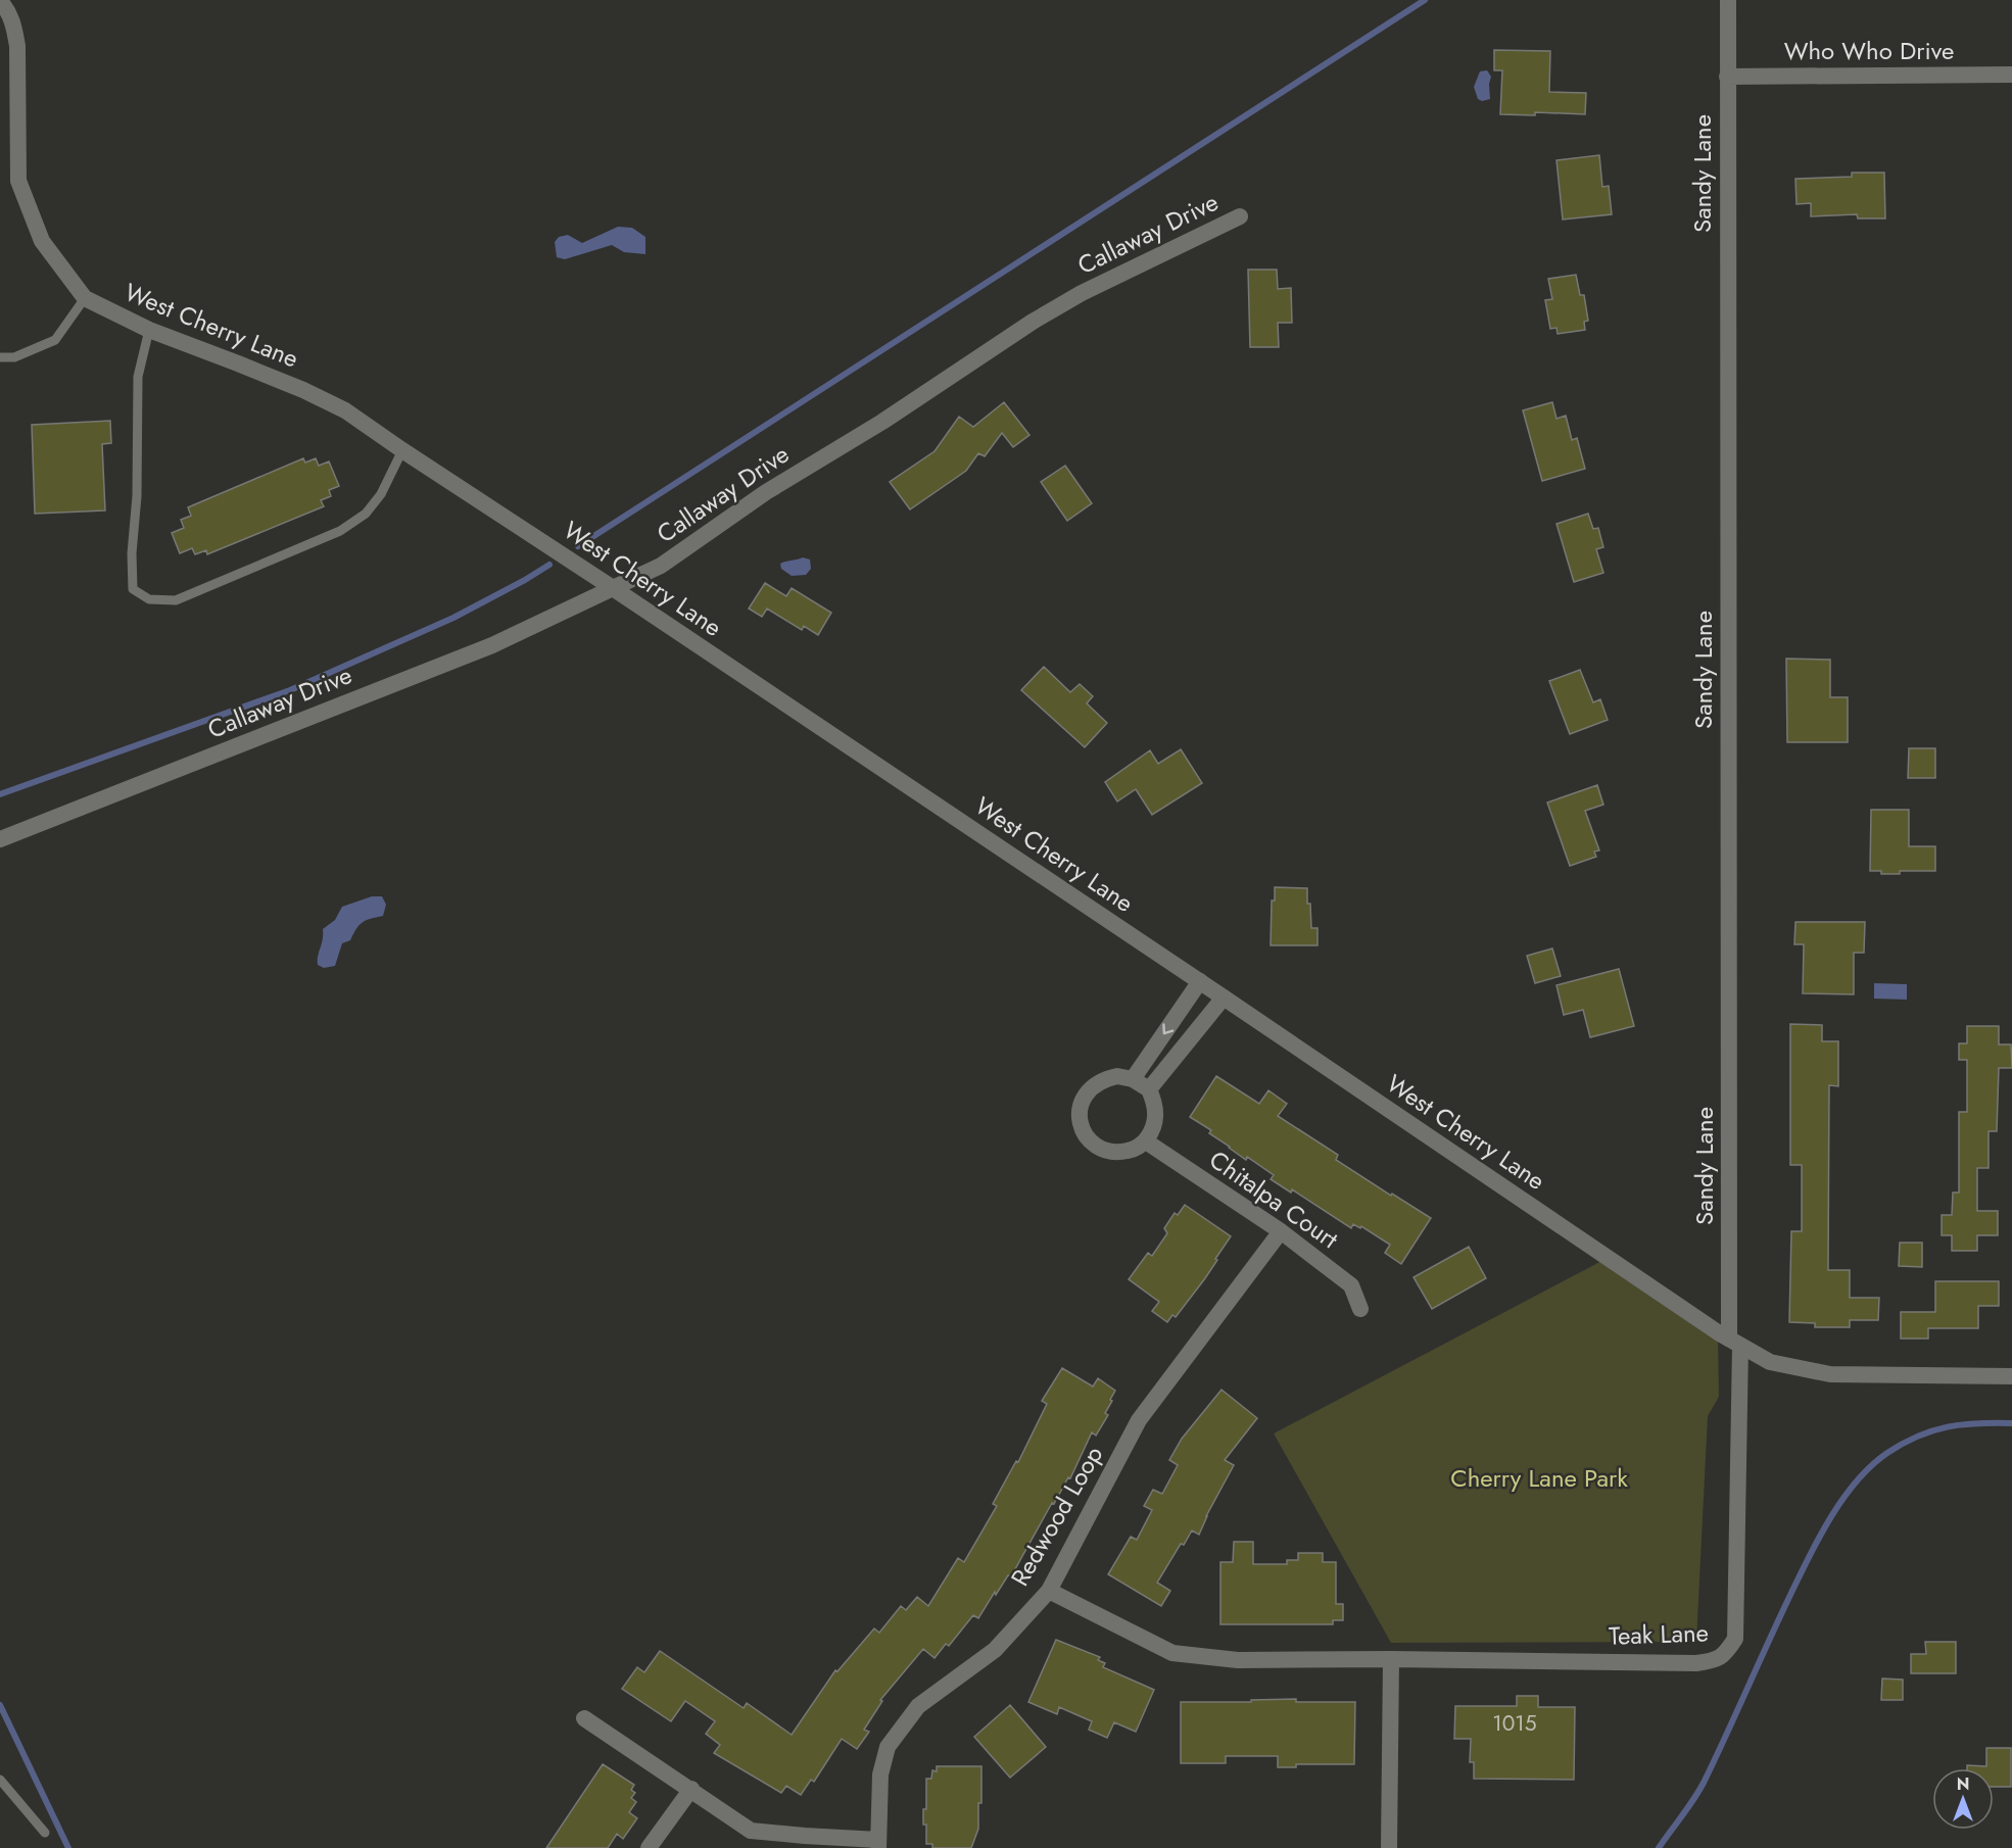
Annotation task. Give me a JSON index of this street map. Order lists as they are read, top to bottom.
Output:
{
  "streets": {
    "street": [
      "Who Who Drive",
      "Sandy Lane",
      "Callaway Drive",
      "West Cherry Lane",
      "Chitalpa Court",
      "Redwood Loop",
      "Teak Lane"
    ]
  },
  "crossings": [
    ["Who Who Drive", "Sandy Lane"],
    ["Sandy Lane", "West Cherry Lane"],
    ["Sandy Lane", "Teak Lane"],
    ["Callaway Drive", "West Cherry Lane"],
    ["West Cherry Lane", "Teak Lane"],
    ["Chitalpa Court", "Redwood Loop"],
    ["Redwood Loop", "Teak Lane"]
  ],
  "parks": ["Cherry Lane Park"],
  "house_numbers": ["1015"],
  "north": "top"
}
